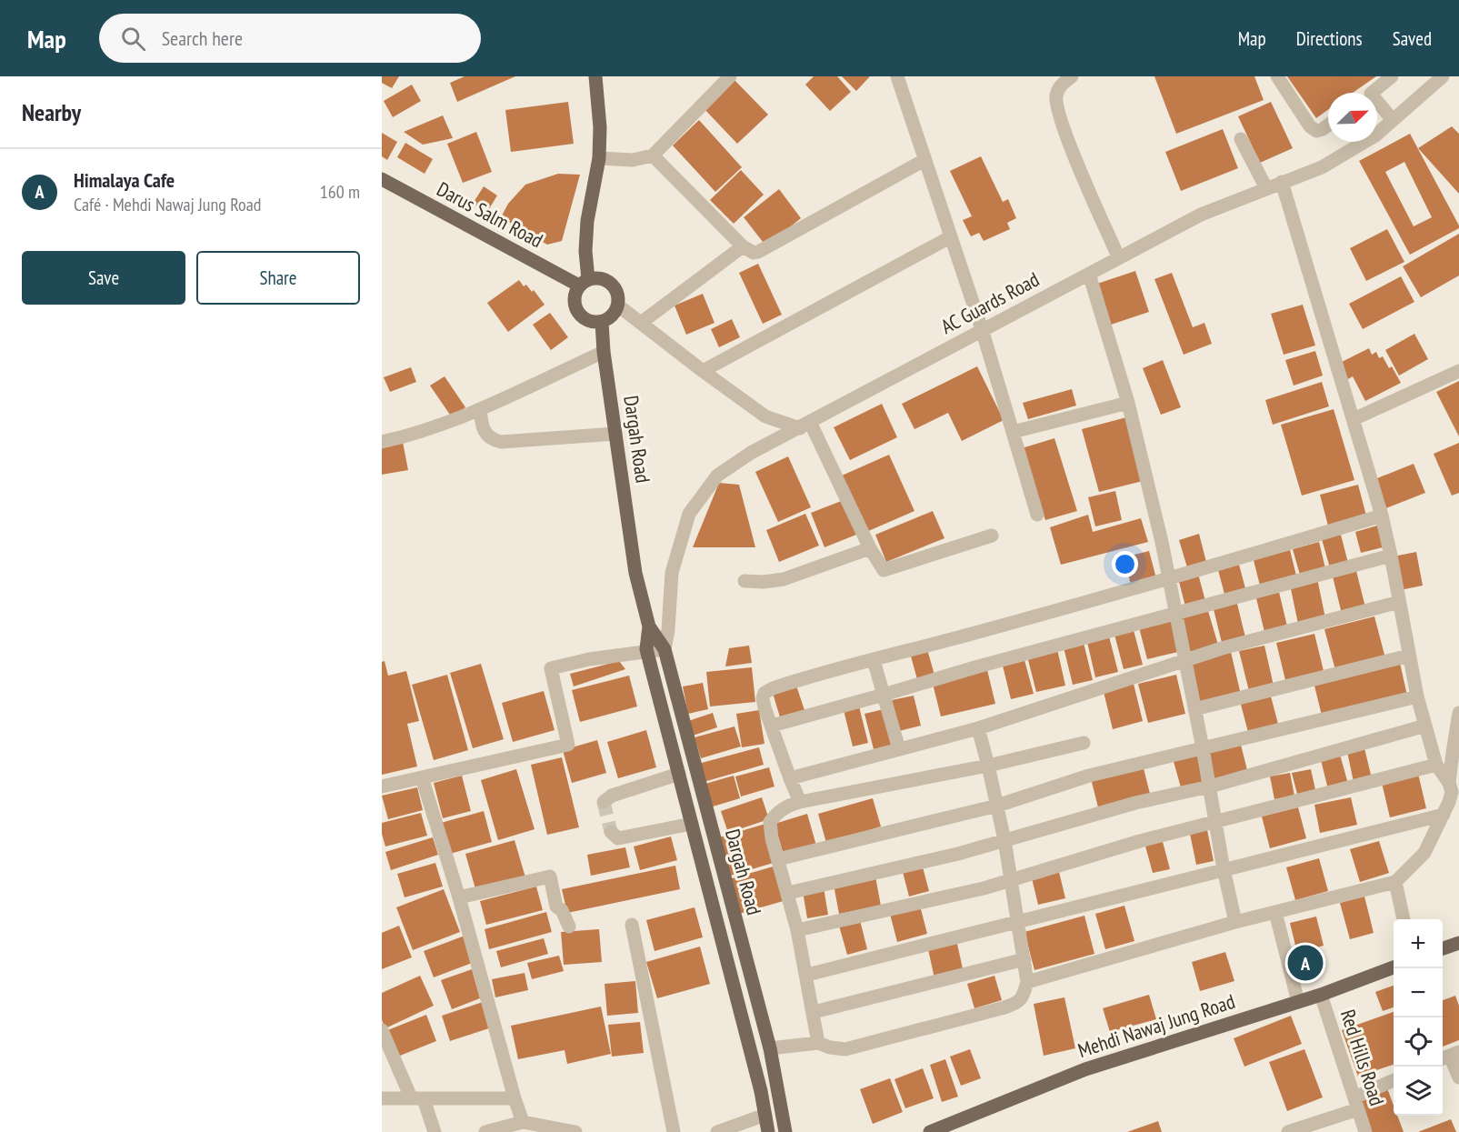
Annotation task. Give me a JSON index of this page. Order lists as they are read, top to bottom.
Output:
{
  "streets": {
    "main road": ["Darus Salm Road", "Dargah Road", "Mehdi Nawaj Jung Road"],
    "street": ["AC Guards Road", "Red Hills Road"]
  },
  "crossings": [
    ["Darus Salm Road", "Dargah Road"],
    ["AC Guards Road", "Dargah Road"],
    ["Mehdi Nawaj Jung Road", "Red Hills Road"]
  ],
  "north": "top right",
  "page": {
    "header": "Map",
    "search": "Search here",
    "nav": ["Map", "Directions", "Saved"],
    "heading": "Nearby",
    "list": [
      {
        "mark": "A",
        "name": "Himalaya Cafe",
        "note": "Café · Mehdi Nawaj Jung Road",
        "value": "160 m"
      }
    ],
    "buttons": ["Save", "Share"],
    "map_buttons": ["+", "−"],
    "pins": "A"
  }
}
